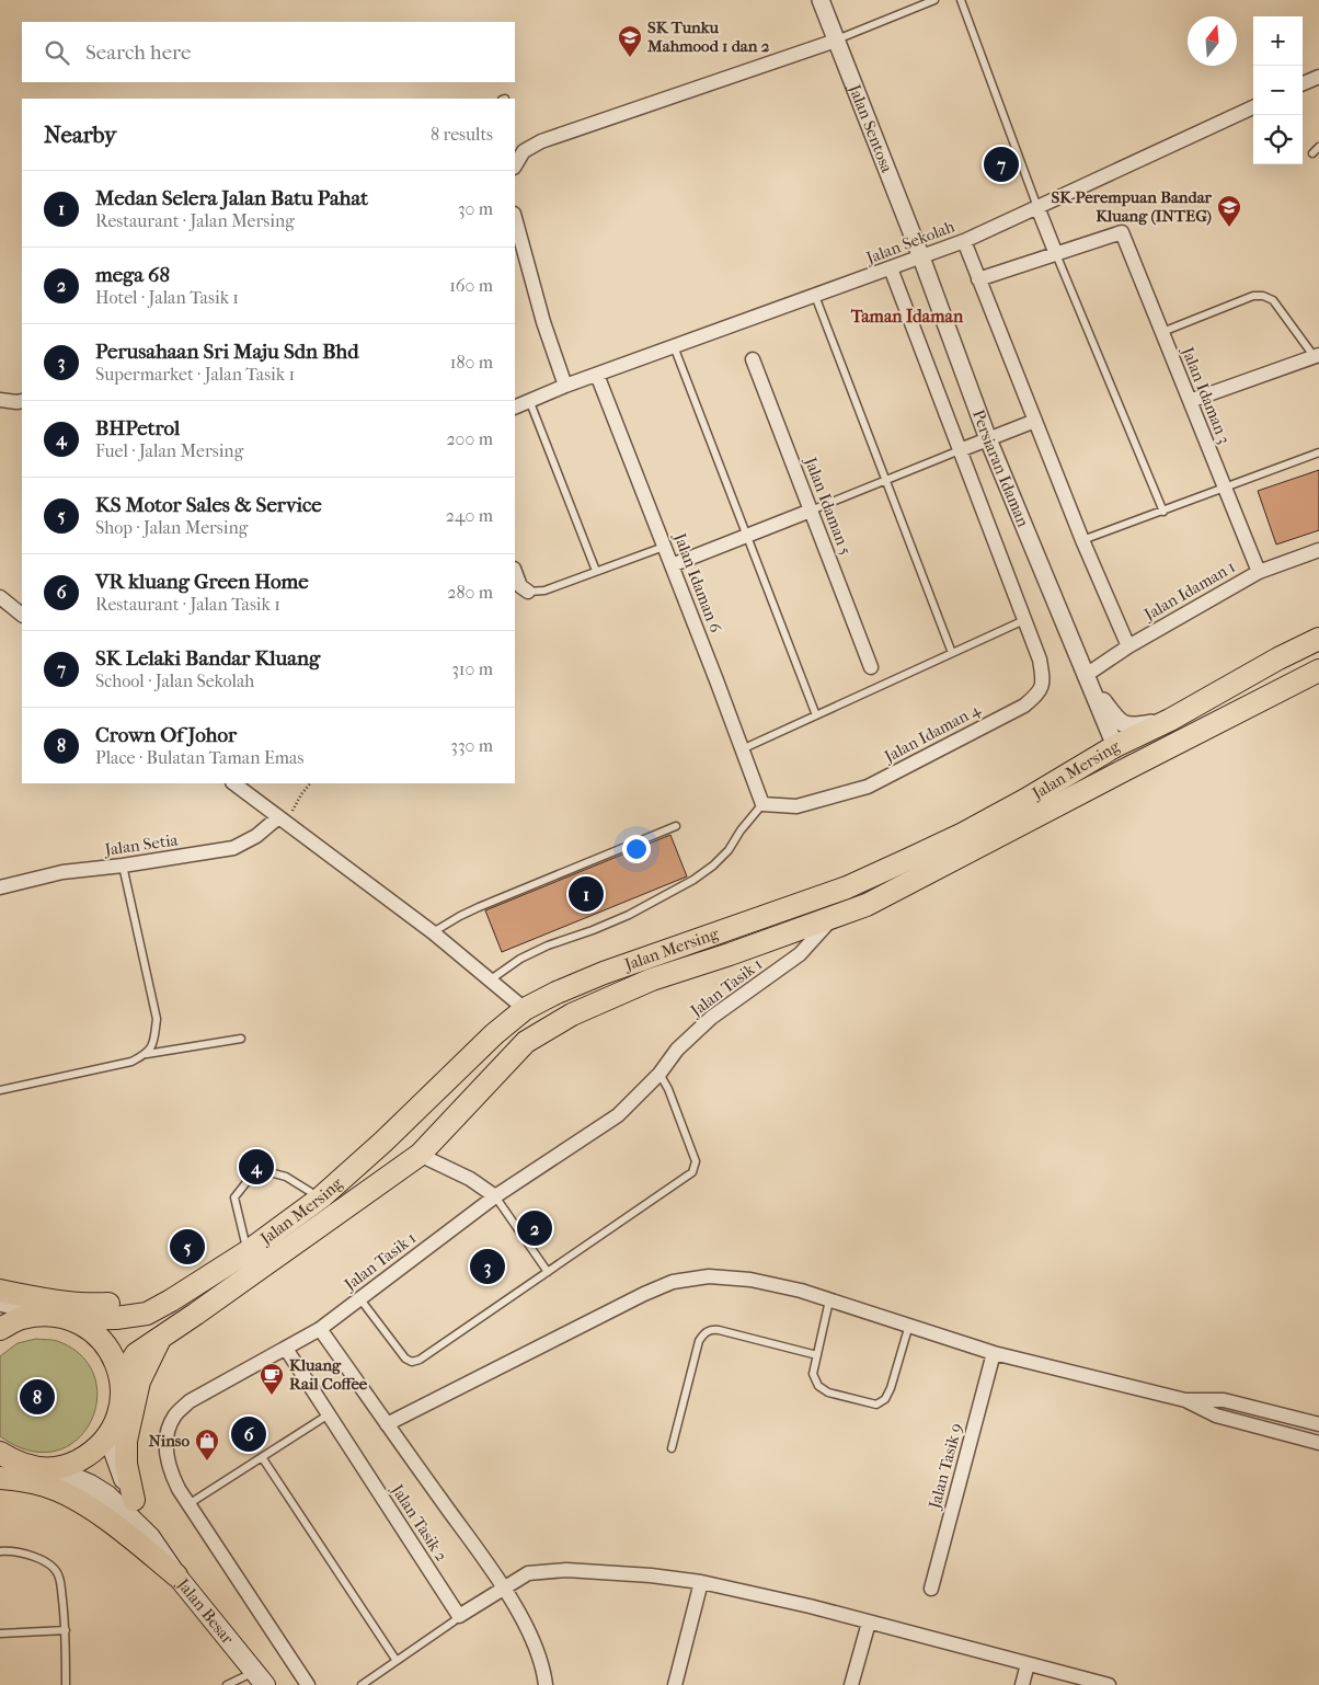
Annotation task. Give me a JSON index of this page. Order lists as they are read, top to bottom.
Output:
{
  "streets": {
    "highway": ["Jalan Mersing"],
    "main road": ["Jalan Besar"],
    "street": [
      "Jalan Sentosa",
      "Jalan Sekolah",
      "Jalan Idaman 3",
      "Persiaran Idaman",
      "Jalan Idaman 5",
      "Jalan Idaman 6",
      "Jalan Idaman 1",
      "Jalan Idaman 4",
      "Jalan Setia",
      "Jalan Tasik 1",
      "Jalan Tasik 9",
      "Jalan Tasik 2"
    ]
  },
  "crossings": [
    ["Jalan Sentosa", "Jalan Sekolah"],
    ["Jalan Sentosa", "Persiaran Idaman"],
    ["Jalan Sekolah", "Persiaran Idaman"],
    ["Jalan Sekolah", "Jalan Idaman 6"],
    ["Jalan Sekolah", "Jalan Idaman 4"],
    ["Jalan Idaman 3", "Jalan Idaman 1"],
    ["Persiaran Idaman", "Jalan Idaman 1"],
    ["Persiaran Idaman", "Jalan Mersing"],
    ["Jalan Idaman 6", "Jalan Idaman 4"],
    ["Jalan Tasik 1", "Jalan Tasik 2"]
  ],
  "districts": ["Taman Idaman"],
  "places": {
    "school or university": ["SK Tunku Mahmood 1 dan 2", "SK Perempuan Bandar Kluang (INTEG)"],
    "cafe": ["Kluang Rail Coffee"],
    "shop": ["Ninso"]
  },
  "north": "top",
  "page": {
    "map_buttons": ["+", "−"],
    "search": "Search here",
    "heading": ["Nearby", "8 results"],
    "pins": [
      "7",
      "1",
      "4",
      "2",
      "5",
      "3",
      "8",
      "6"
    ],
    "list": [
      {
        "mark": "1",
        "name": "Medan Selera Jalan Batu Pahat",
        "note": "Restaurant · Jalan Mersing",
        "value": "30 m"
      },
      {
        "mark": "2",
        "name": "mega 68",
        "note": "Hotel · Jalan Tasik 1",
        "value": "160 m"
      },
      {
        "mark": "3",
        "name": "Perusahaan Sri Maju Sdn Bhd",
        "note": "Supermarket · Jalan Tasik 1",
        "value": "180 m"
      },
      {
        "mark": "4",
        "name": "BHPetrol",
        "note": "Fuel · Jalan Mersing",
        "value": "200 m"
      },
      {
        "mark": "5",
        "name": "KS Motor Sales & Service",
        "note": "Shop · Jalan Mersing",
        "value": "240 m"
      },
      {
        "mark": "6",
        "name": "VR kluang Green Home",
        "note": "Restaurant · Jalan Tasik 1",
        "value": "280 m"
      },
      {
        "mark": "7",
        "name": "SK Lelaki Bandar Kluang",
        "note": "School · Jalan Sekolah",
        "value": "310 m"
      },
      {
        "mark": "8",
        "name": "Crown Of Johor",
        "note": "Place · Bulatan Taman Emas",
        "value": "330 m"
      }
    ]
  }
}
